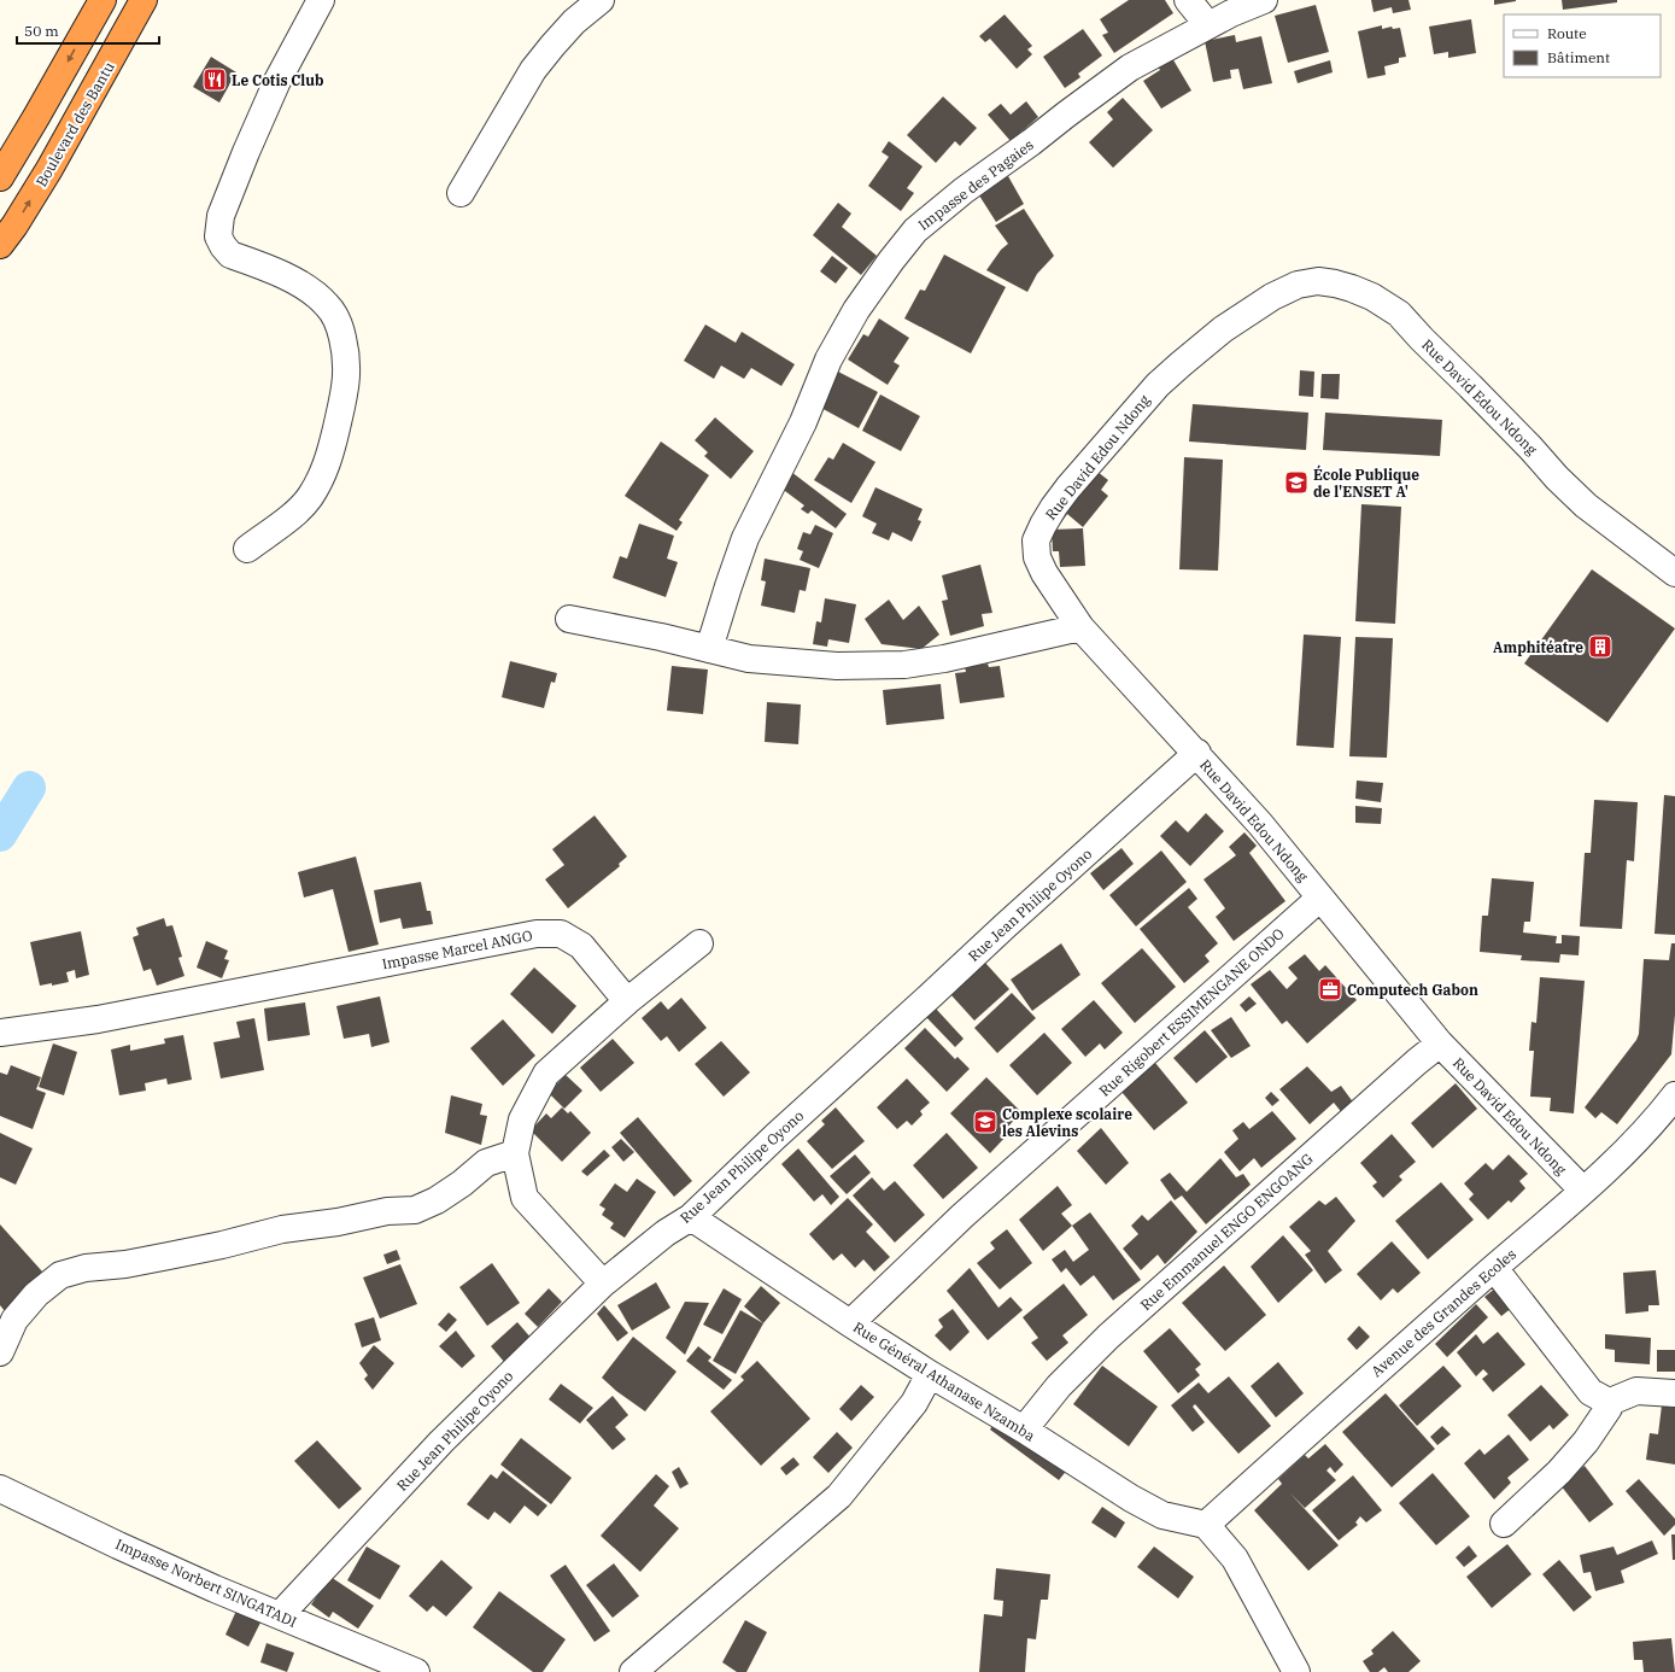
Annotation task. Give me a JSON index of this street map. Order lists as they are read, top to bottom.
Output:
{
  "streets": {
    "highway": ["Boulevard des Bantu"],
    "street": [
      "Impasse des Pagaies",
      "Rue David Edou Ndong",
      "Rue Jean Philipe Oyono",
      "Impasse Marcel ANGO",
      "Rue Rigobert ESSIMENGANE ONDO",
      "Rue Emmanuel ENGO ENGOANG",
      "Avenue des Grandes Ecoles",
      "Rue Général Athanase Nzamba",
      "Impasse Norbert SINGATADI"
    ]
  },
  "crossings": [
    ["Rue David Edou Ndong", "Rue Jean Philipe Oyono"],
    ["Rue David Edou Ndong", "Rue Rigobert ESSIMENGANE ONDO"],
    ["Rue David Edou Ndong", "Rue Emmanuel ENGO ENGOANG"],
    ["Rue David Edou Ndong", "Avenue des Grandes Ecoles"],
    ["Rue Jean Philipe Oyono", "Rue Général Athanase Nzamba"],
    ["Rue Jean Philipe Oyono", "Impasse Norbert SINGATADI"],
    ["Rue Rigobert ESSIMENGANE ONDO", "Rue Général Athanase Nzamba"],
    ["Rue Emmanuel ENGO ENGOANG", "Rue Général Athanase Nzamba"],
    ["Avenue des Grandes Ecoles", "Rue Général Athanase Nzamba"]
  ],
  "places": {
    "restaurant": ["Le Cotis Club"],
    "school or university": ["École Publique de l'ENSET A'", "Complexe scolaire les Alevins"],
    "building": ["Amphitéatre"],
    "office": ["Computech Gabon"]
  },
  "legend": ["Route", "Bâtiment"],
  "scale_bar": "50 m"
}
